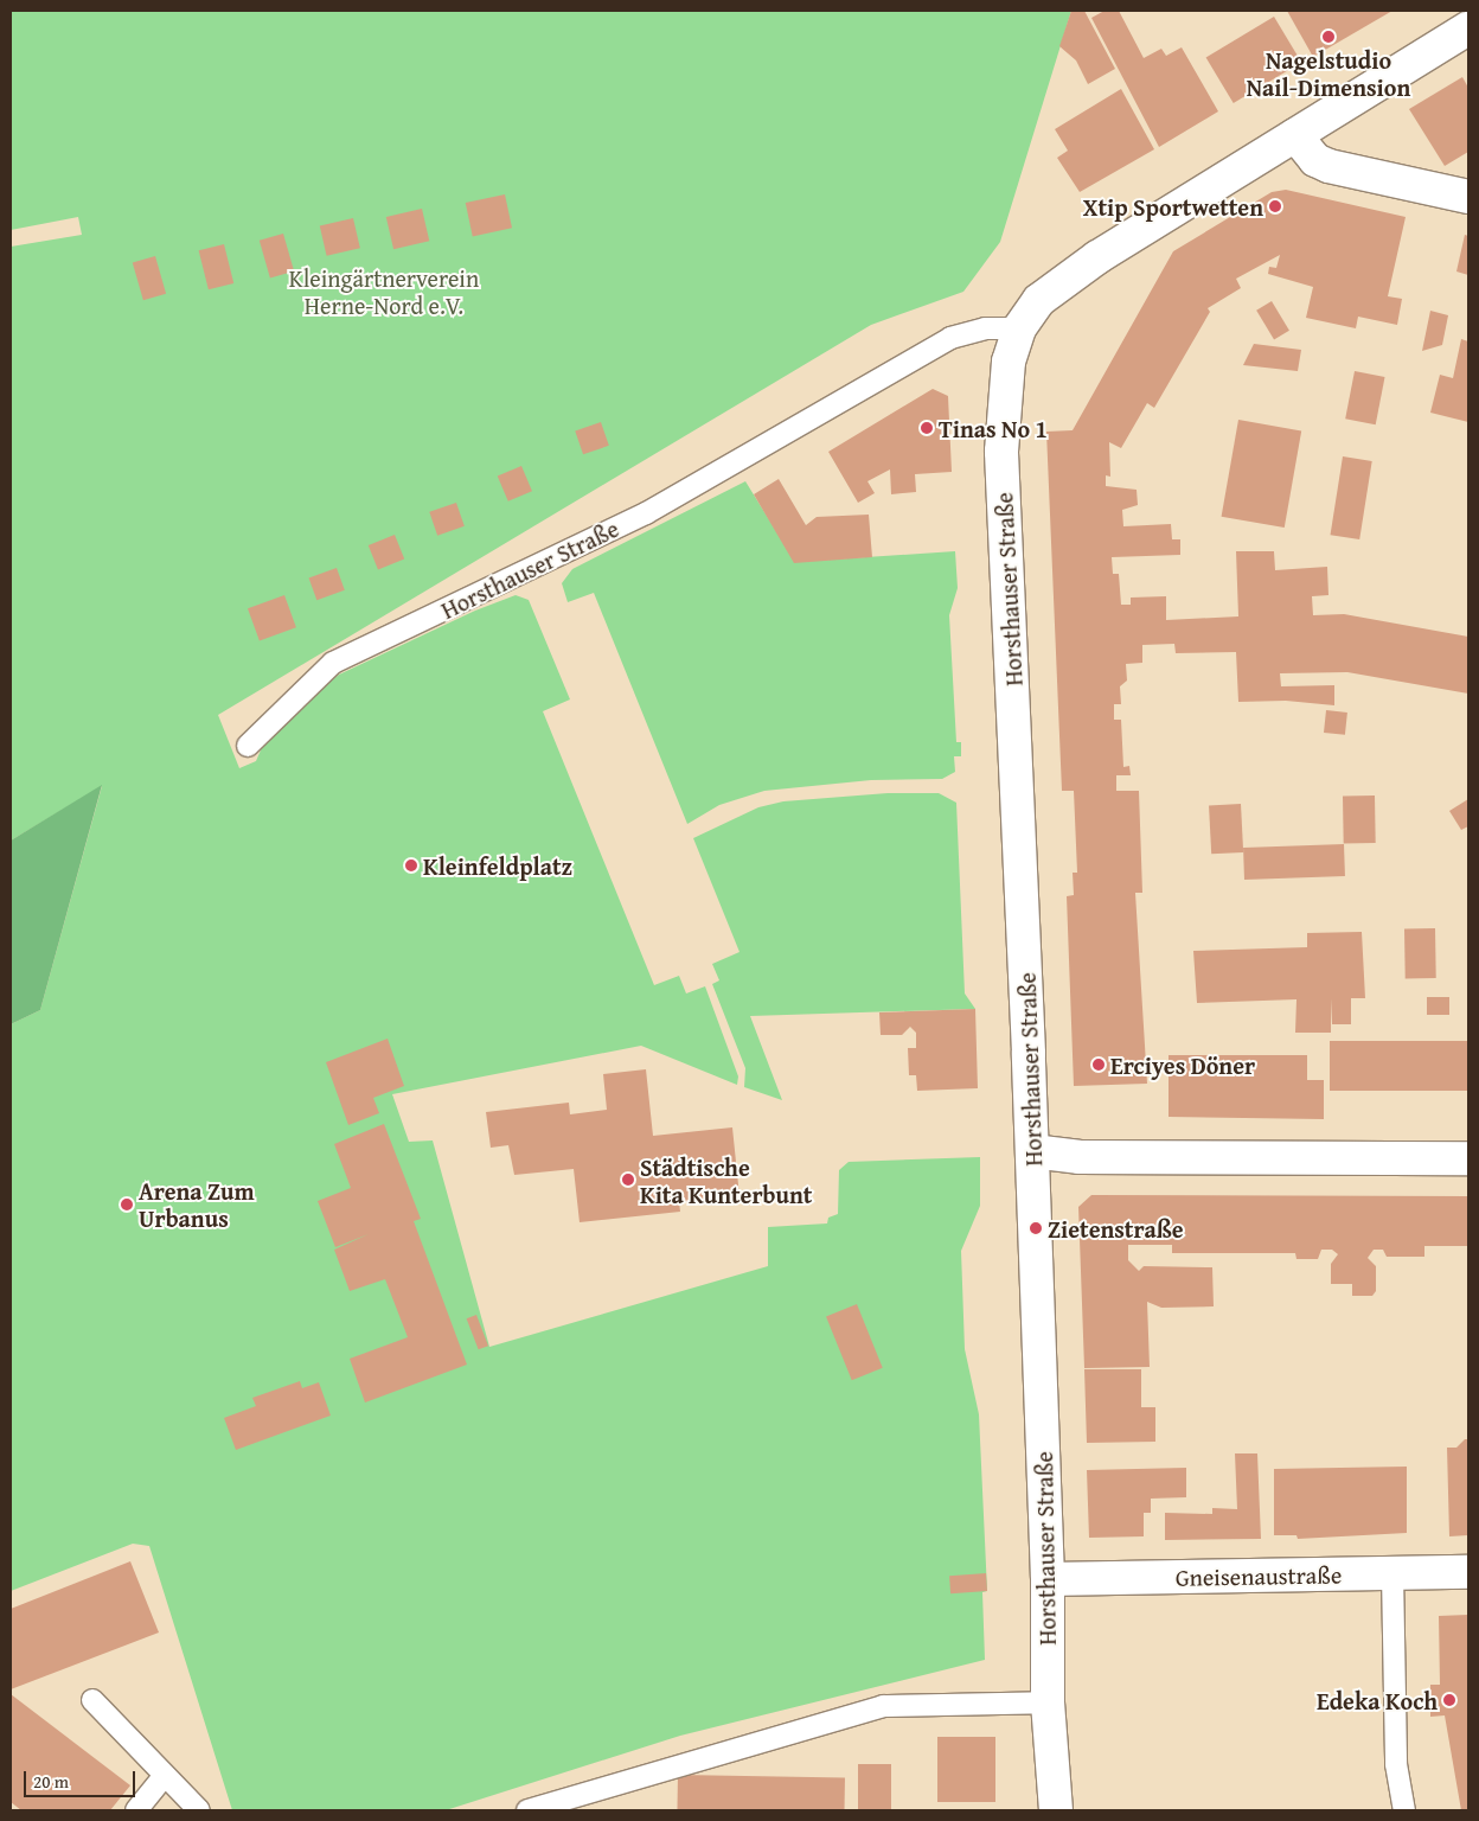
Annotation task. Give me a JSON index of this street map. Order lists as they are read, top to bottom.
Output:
{
  "streets": {
    "main road": ["Horsthauser Straße", "Gneisenaustraße"]
  },
  "crossings": [
    ["Horsthauser Straße", "Gneisenaustraße"]
  ],
  "parks": ["Kleingärtnerverein Herne-Nord e.V."],
  "places": [
    "Nagelstudio Nail-Dimension",
    "Xtip Sportwetten",
    "Tinas No 1",
    "Kleinfeldplatz",
    "Erciyes Döner",
    "Städtische Kita Kunterbunt",
    "Arena Zum Urbanus",
    "Zietenstraße",
    "Edeka Koch"
  ],
  "scale_bar": "20 m"
}
